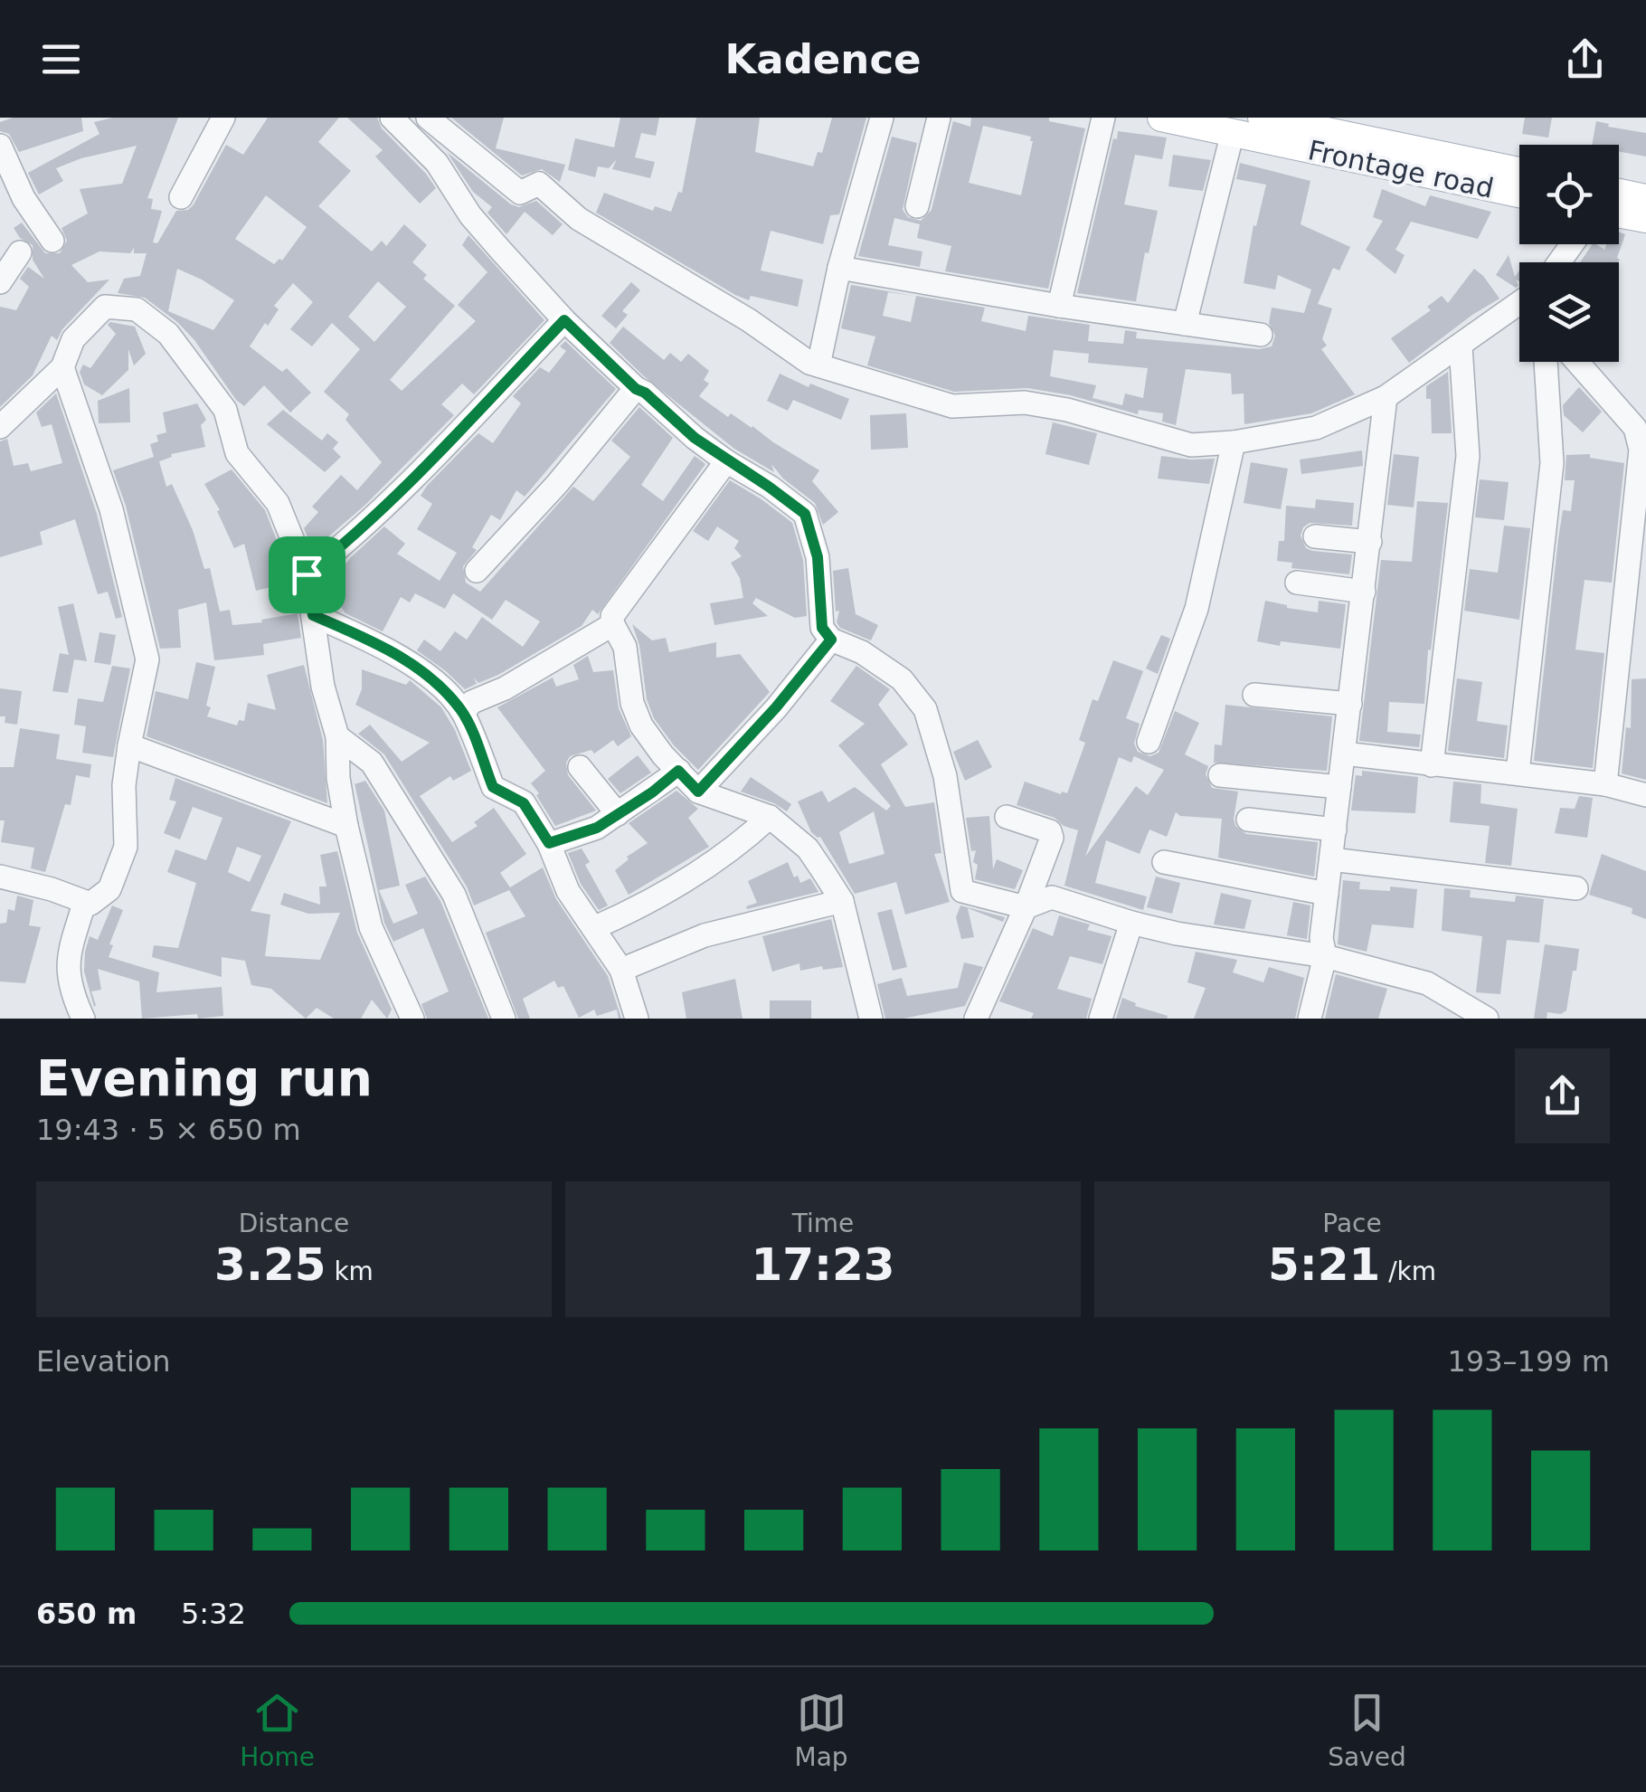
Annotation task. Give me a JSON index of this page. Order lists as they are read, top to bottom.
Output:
{
  "streets": {
    "main road": ["Frontage road"]
  },
  "page": {
    "header": "Kadence",
    "heading": ["Evening run", "19:43 · 5 × 650 m"],
    "stats": [
      ["Distance", "3.25 km"],
      ["Time", "17:23"],
      ["Pace", "5:21 /km"]
    ],
    "chart": ["Elevation", "193–199 m"],
    "list": [
      {
        "name": "650 m",
        "note": "5:32"
      }
    ],
    "tabs": ["Home", "Map", "Saved"]
  }
}
